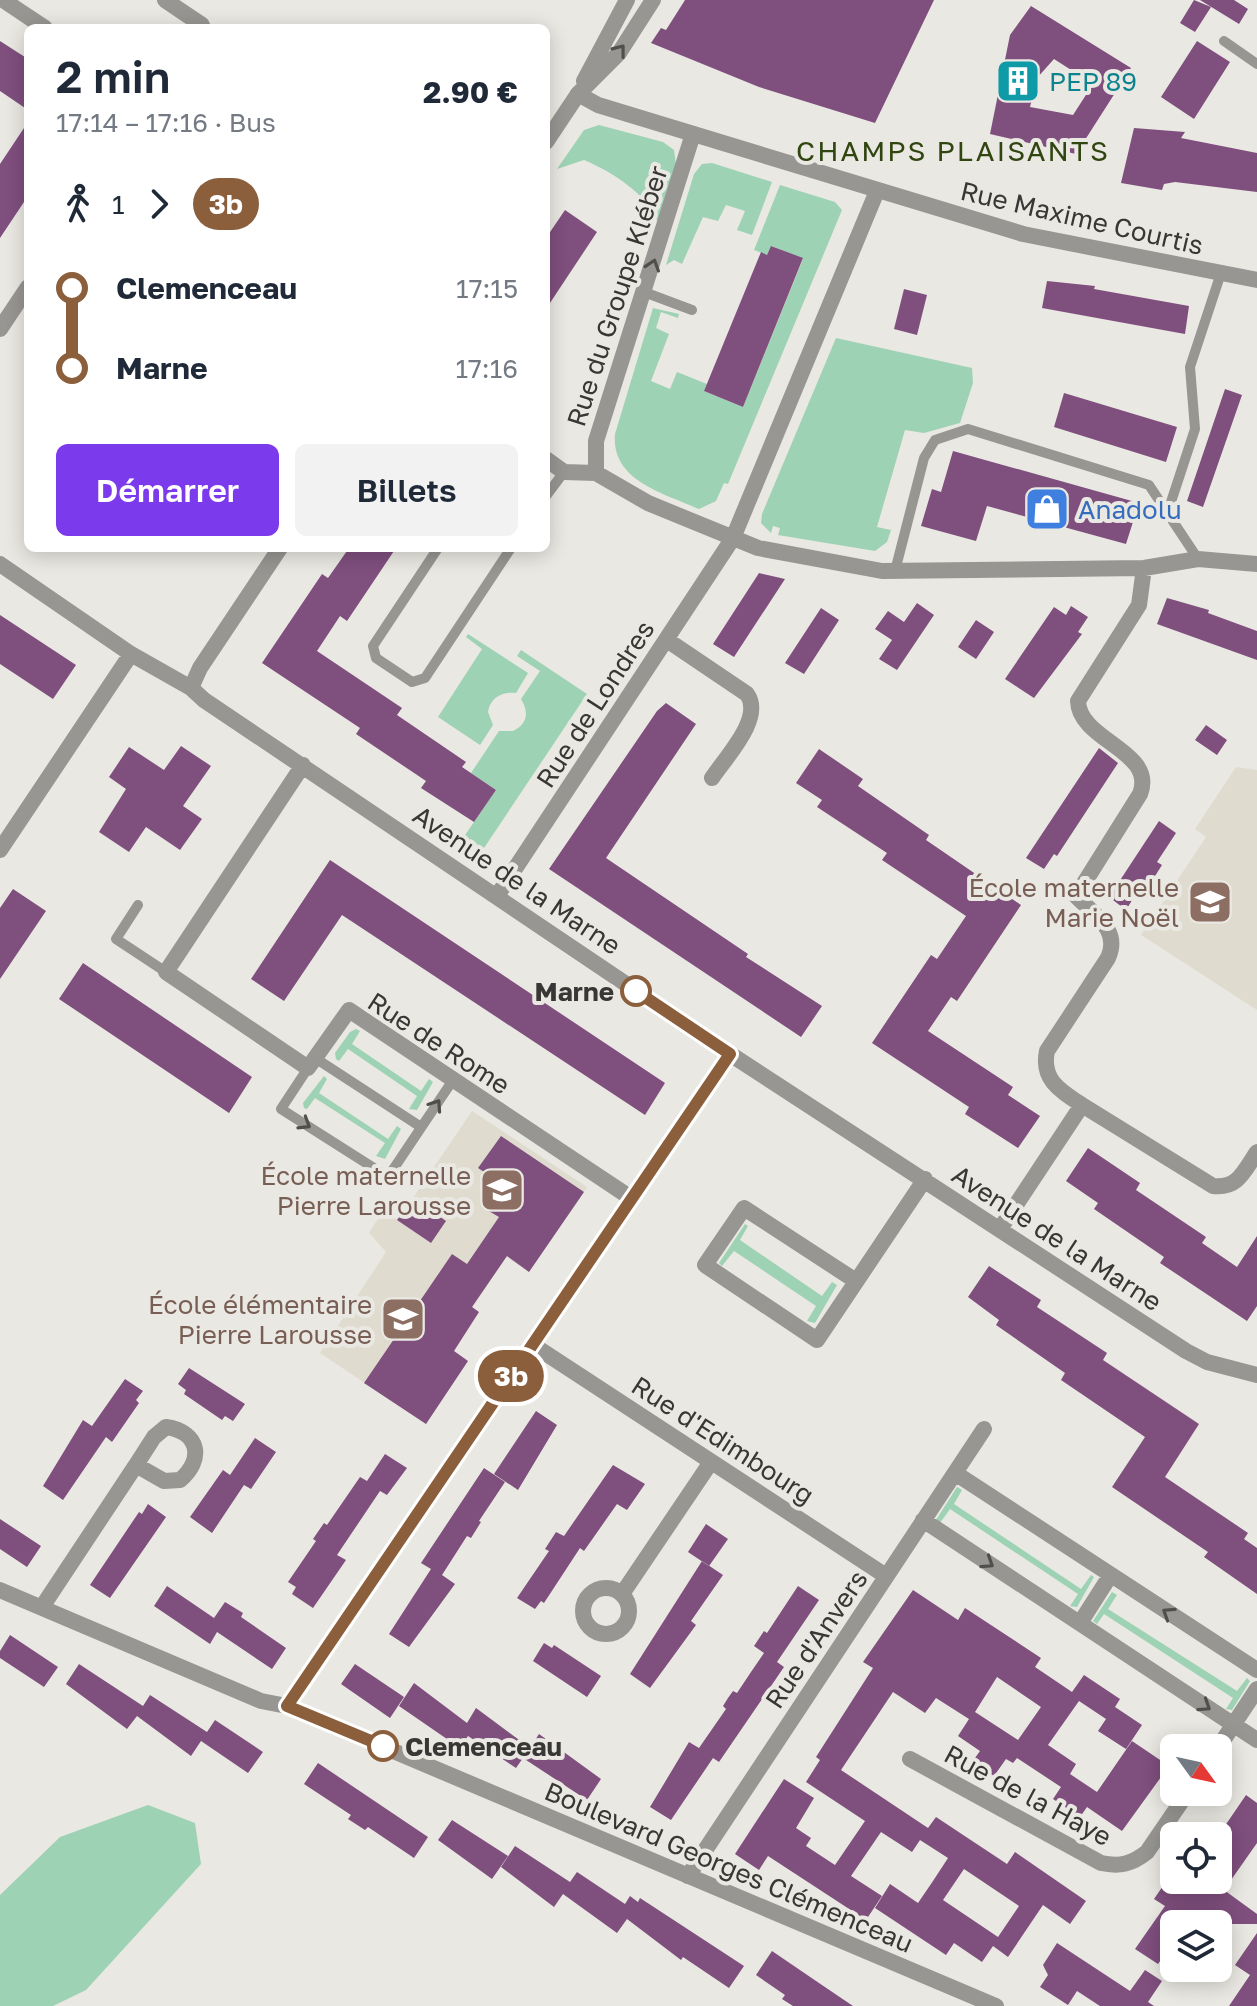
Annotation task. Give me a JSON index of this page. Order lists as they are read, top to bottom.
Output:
{
  "streets": {
    "street": [
      "Rue Maxime Courtis",
      "Rue du Groupe Kléber",
      "Rue de Londres",
      "Avenue de la Marne",
      "Rue de Rome",
      "Rue d'Edimbourg",
      "Rue d'Anvers",
      "Rue de la Haye",
      "Boulevard Georges Clémenceau"
    ]
  },
  "crossings": [
    ["Rue Maxime Courtis", "Rue du Groupe Kléber"],
    ["Rue Maxime Courtis", "Rue de Londres"],
    ["Rue de Londres", "Avenue de la Marne"],
    ["Rue d'Edimbourg", "Rue d'Anvers"],
    ["Rue d'Anvers", "Boulevard Georges Clémenceau"]
  ],
  "one_way": ["Rue du Groupe Kléber"],
  "districts": ["CHAMPS PLAISANTS"],
  "places": {
    "building": ["PEP 89"],
    "shop": ["Anadolu"],
    "school or university": ["École maternelle Marie Noël", "École maternelle Pierre Larousse", "École élémentaire Pierre Larousse"],
    "other": ["Marne", "Clemenceau"]
  },
  "lines": ["bus line 3b"],
  "north": "bottom right",
  "page": {
    "on_map": "3b",
    "heading": ["2 min", "17:14 – 17:16 · Bus", "2.90 €"],
    "legs": ["1", "3b"],
    "list": [
      {
        "name": "Clemenceau",
        "value": "17:15"
      },
      {
        "name": "Marne",
        "value": "17:16"
      }
    ],
    "buttons": ["Démarrer", "Billets"]
  }
}
